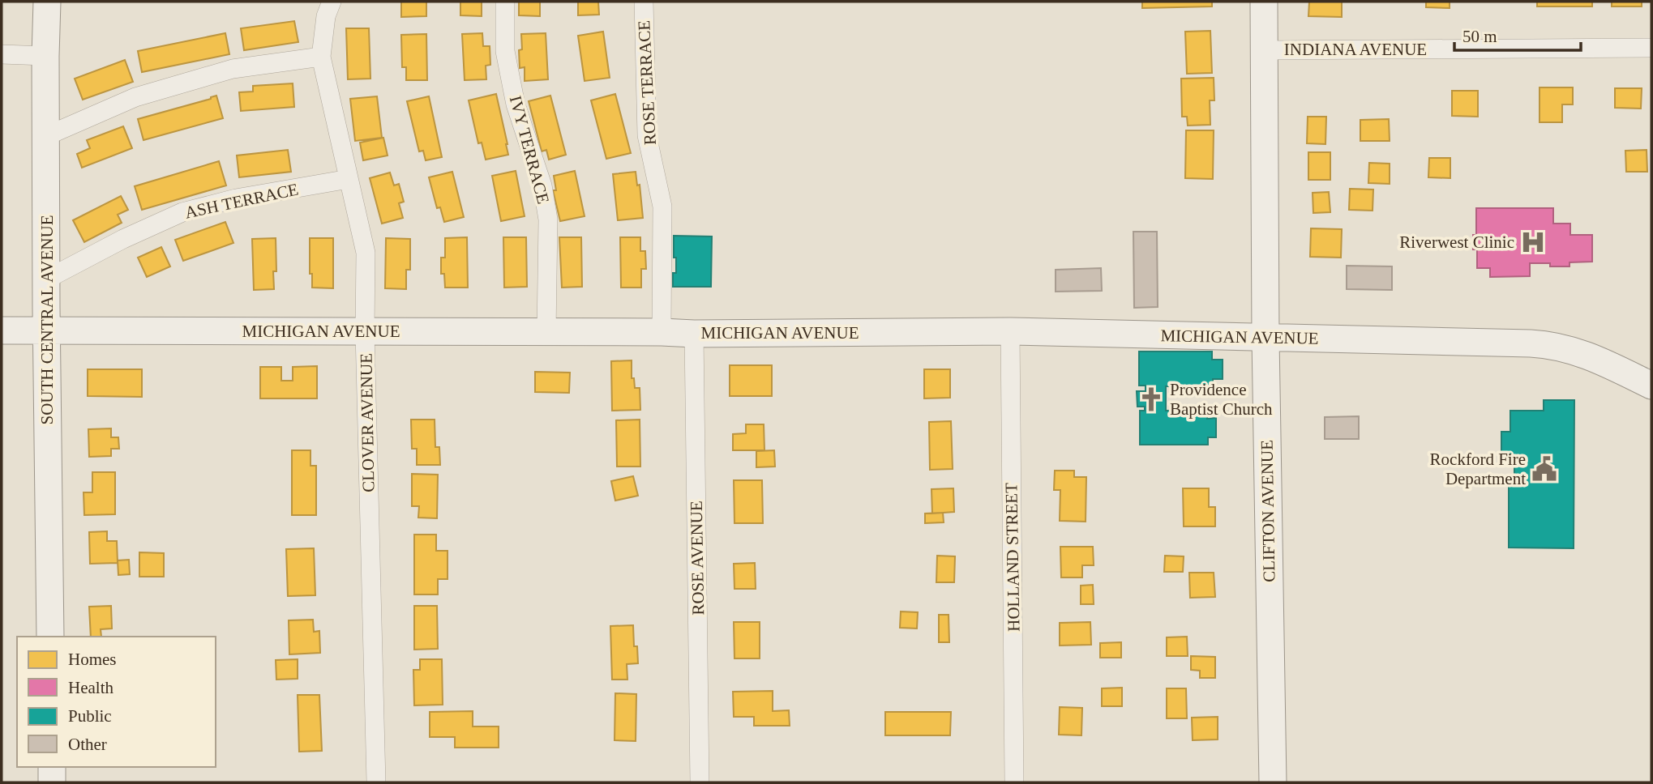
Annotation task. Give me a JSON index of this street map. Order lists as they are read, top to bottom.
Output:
{
  "streets": {
    "main road": ["SOUTH CENTRAL AVENUE", "MICHIGAN AVENUE", "CLIFTON AVENUE"],
    "street": [
      "INDIANA AVENUE",
      "ROSE TERRACE",
      "IVY TERRACE",
      "ASH TERRACE",
      "CLOVER AVENUE",
      "HOLLAND STREET",
      "ROSE AVENUE"
    ]
  },
  "crossings": [
    ["INDIANA AVENUE", "CLIFTON AVENUE"],
    ["ROSE TERRACE", "MICHIGAN AVENUE"],
    ["IVY TERRACE", "MICHIGAN AVENUE"],
    ["ASH TERRACE", "SOUTH CENTRAL AVENUE"],
    ["ASH TERRACE", "CLOVER AVENUE"],
    ["SOUTH CENTRAL AVENUE", "MICHIGAN AVENUE"],
    ["MICHIGAN AVENUE", "CLOVER AVENUE"],
    ["MICHIGAN AVENUE", "CLIFTON AVENUE"],
    ["MICHIGAN AVENUE", "HOLLAND STREET"],
    ["MICHIGAN AVENUE", "ROSE AVENUE"]
  ],
  "places": {
    "hospital": ["Riverwest Clinic"],
    "church": ["Providence Baptist Church"],
    "public building": ["Rockford Fire Department"]
  },
  "legend": [
    "Homes",
    "Health",
    "Public",
    "Other"
  ],
  "scale_bar": "50 m"
}
